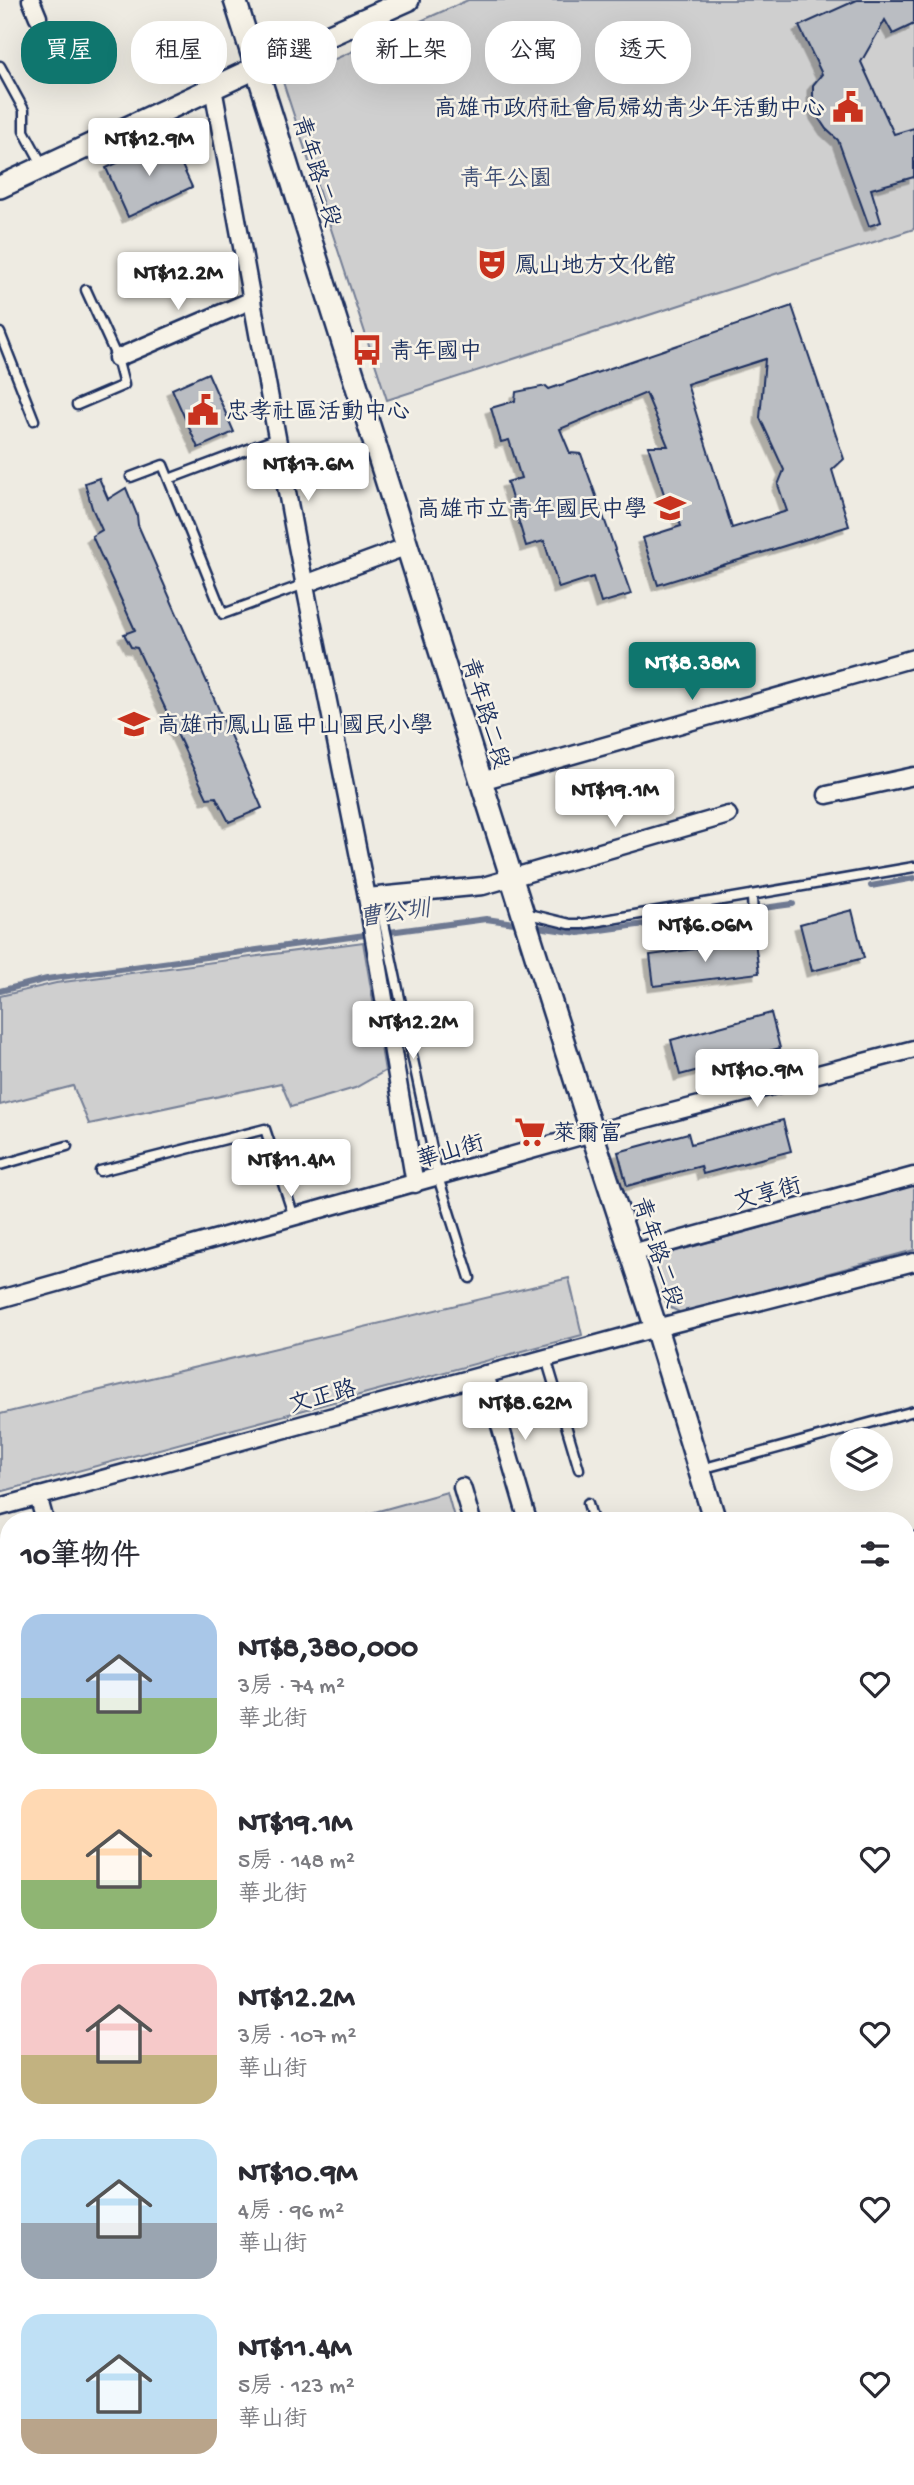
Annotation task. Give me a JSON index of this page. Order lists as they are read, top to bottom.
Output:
{
  "streets": {
    "street": [
      "青年路二段",
      "華山街",
      "文享街",
      "文正路"
    ]
  },
  "crossings": [
    ["青年路二段", "華山街"],
    ["青年路二段", "文享街"],
    ["青年路二段", "文正路"]
  ],
  "water": ["曹公圳"],
  "parks": ["青年公園"],
  "places": {
    "public building": ["高雄市政府社會局婦幼青少年活動中心", "忠孝社區活動中心"],
    "theatre": ["鳳山地方文化館"],
    "bus stop": ["青年國中"],
    "school or university": ["高雄市立青年國民中學", "高雄市鳳山區中山國民小學"],
    "supermarket": ["萊爾富"]
  },
  "page": {
    "chip": [
      "買屋",
      "租屋",
      "篩選",
      "新上架",
      "公寓",
      "透天"
    ],
    "price": [
      "NT$12.9M",
      "NT$12.2M",
      "NT$17.6M",
      "NT$8.38M",
      "NT$19.1M",
      "NT$6.06M",
      "NT$12.2M",
      "NT$10.9M",
      "NT$11.4M",
      "NT$8.62M"
    ],
    "heading": "10筆物件",
    "list": [
      {
        "name": "NT$8,380,000",
        "note": "3房 · 74 m² · 華北街"
      },
      {
        "name": "NT$19.1M",
        "note": "5房 · 148 m² · 華北街"
      },
      {
        "name": "NT$12.2M",
        "note": "3房 · 107 m² · 華山街"
      },
      {
        "name": "NT$10.9M",
        "note": "4房 · 96 m² · 華山街"
      },
      {
        "name": "NT$11.4M",
        "note": "5房 · 123 m² · 華山街"
      }
    ]
  }
}
